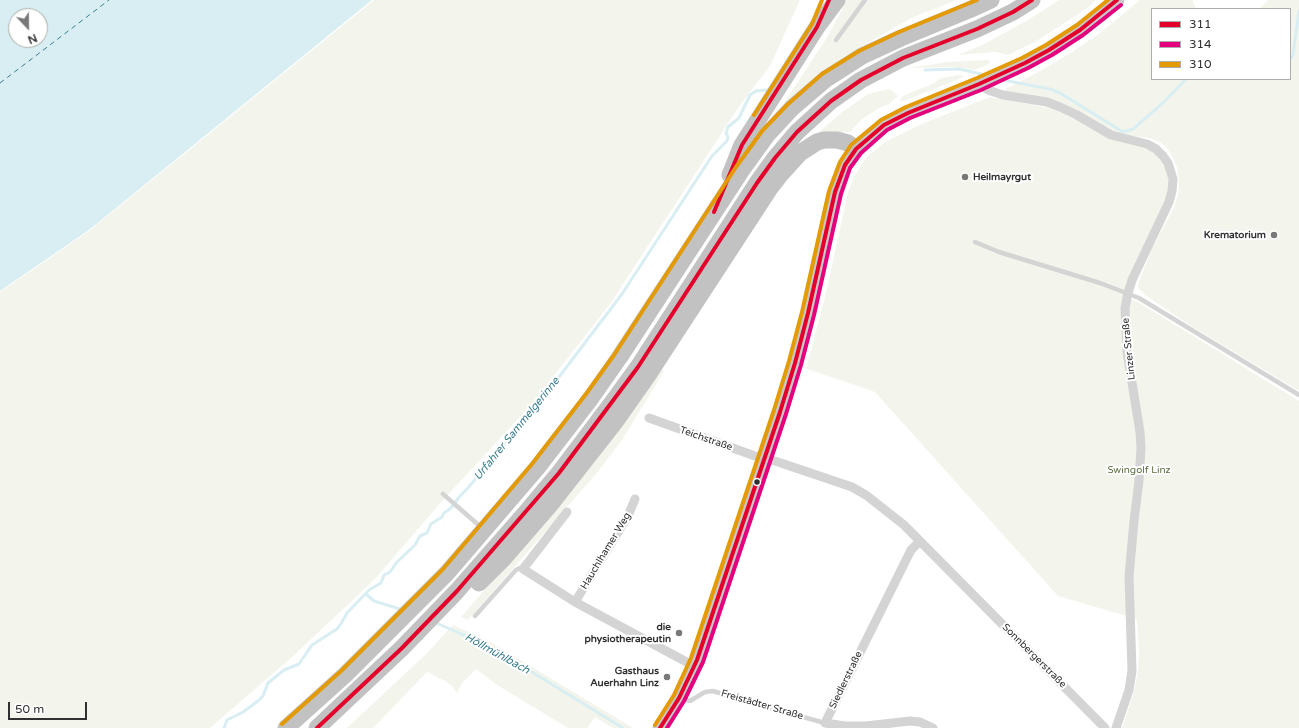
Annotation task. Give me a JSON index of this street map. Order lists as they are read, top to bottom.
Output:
{
  "streets": {
    "street": [
      "Linzer Straße",
      "Teichstraße",
      "Hauchlhamer Weg",
      "Sonnbergerstraße",
      "Siedlerstraße"
    ],
    "lane": ["Freistädter Straße"]
  },
  "crossings": [
    ["Teichstraße", "Sonnbergerstraße"],
    ["Sonnbergerstraße", "Siedlerstraße"],
    ["Siedlerstraße", "Freistädter Straße"]
  ],
  "water": ["Urfahrer Sammelgerinne", "Höllmühlbach"],
  "parks": ["Swingolf Linz"],
  "places": [
    "Heilmayrgut",
    "Krematorium",
    "die physiotherapeutin",
    "Gasthaus Auerhahn Linz"
  ],
  "lines": ["transit line 311", "transit line 310", "transit line 314"],
  "legend": ["311", "314", "310"],
  "scale_bar": "50 m",
  "north": "bottom"
}
